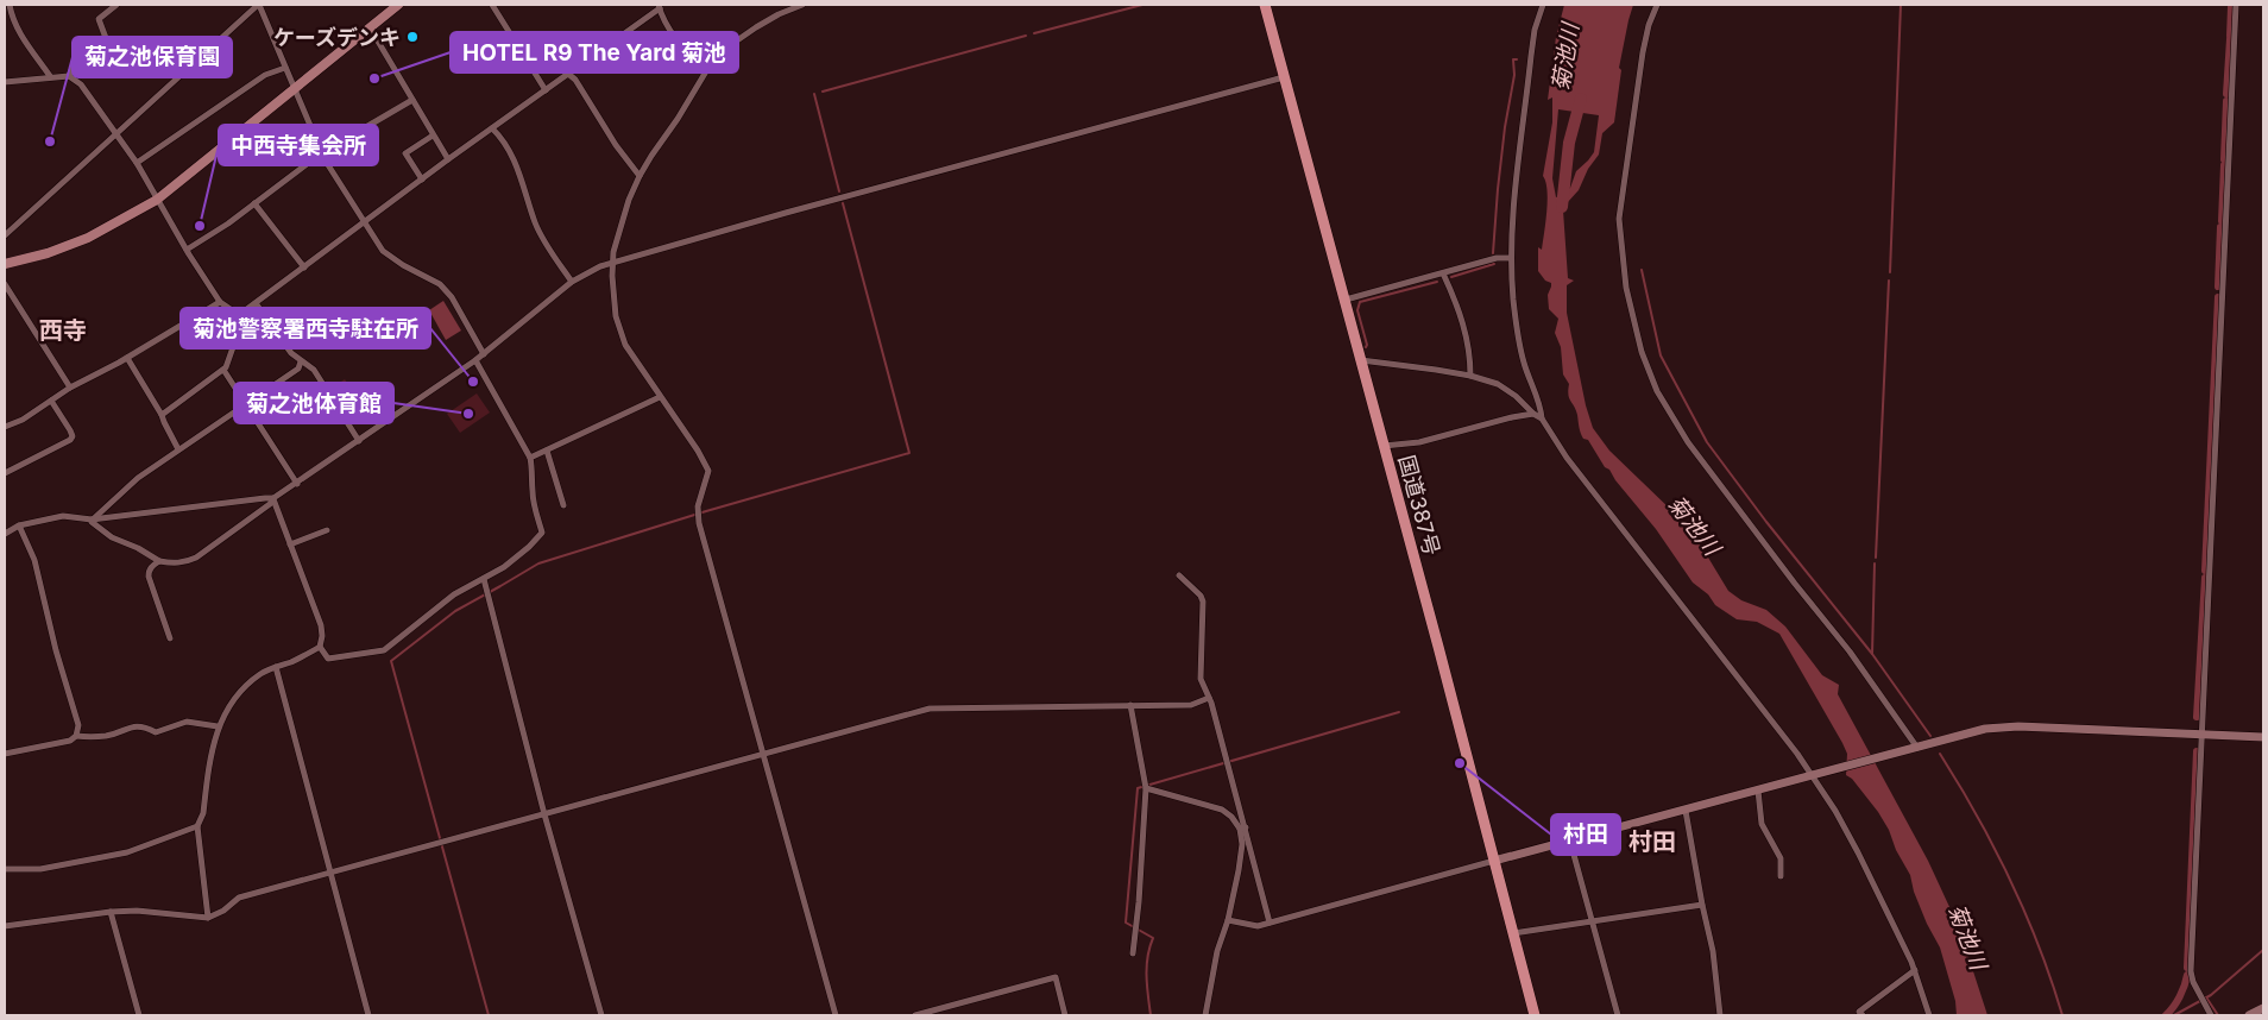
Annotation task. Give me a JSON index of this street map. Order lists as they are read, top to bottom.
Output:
{
  "streets": {
    "highway": ["国道387号"]
  },
  "districts": ["西寺", "村田"],
  "water": ["菊池川"],
  "places": [
    "ケーズデンキ",
    "HOTEL R9 The Yard 菊池",
    "菊之池保育園",
    "中西寺集会所",
    "菊池警察署西寺駐在所",
    "菊之池体育館",
    "村田"
  ]
}
